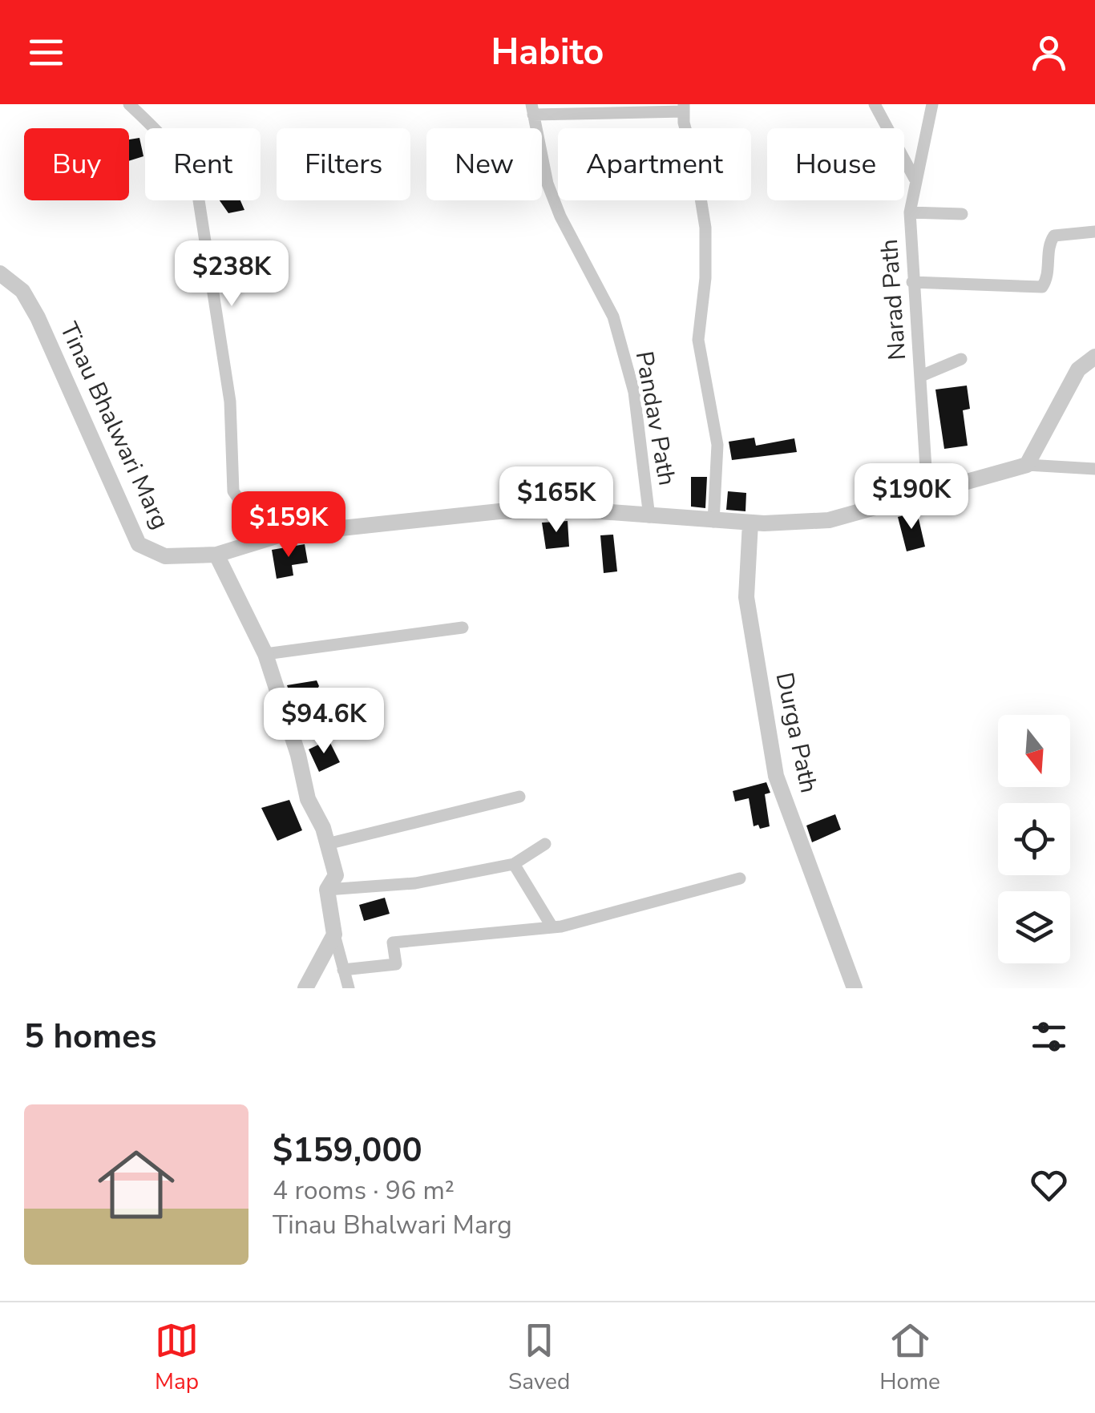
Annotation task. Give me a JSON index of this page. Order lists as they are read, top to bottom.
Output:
{
  "streets": {
    "street": [
      "Narad Path",
      "Pandav Path",
      "Tinau Bhalwari Marg",
      "Durga Path"
    ]
  },
  "crossings": [
    ["Narad Path", "Tinau Bhalwari Marg"],
    ["Pandav Path", "Tinau Bhalwari Marg"],
    ["Tinau Bhalwari Marg", "Durga Path"]
  ],
  "north": "bottom",
  "page": {
    "header": "Habito",
    "chip": [
      "Buy",
      "Rent",
      "Filters",
      "New",
      "Apartment",
      "House"
    ],
    "price": [
      "$238K",
      "$190K",
      "$165K",
      "$159K",
      "$94.6K"
    ],
    "heading": "5 homes",
    "list": [
      {
        "name": "$159,000",
        "note": "4 rooms · 96 m² · Tinau Bhalwari Marg"
      }
    ],
    "tabs": ["Map", "Saved", "Home"]
  }
}
